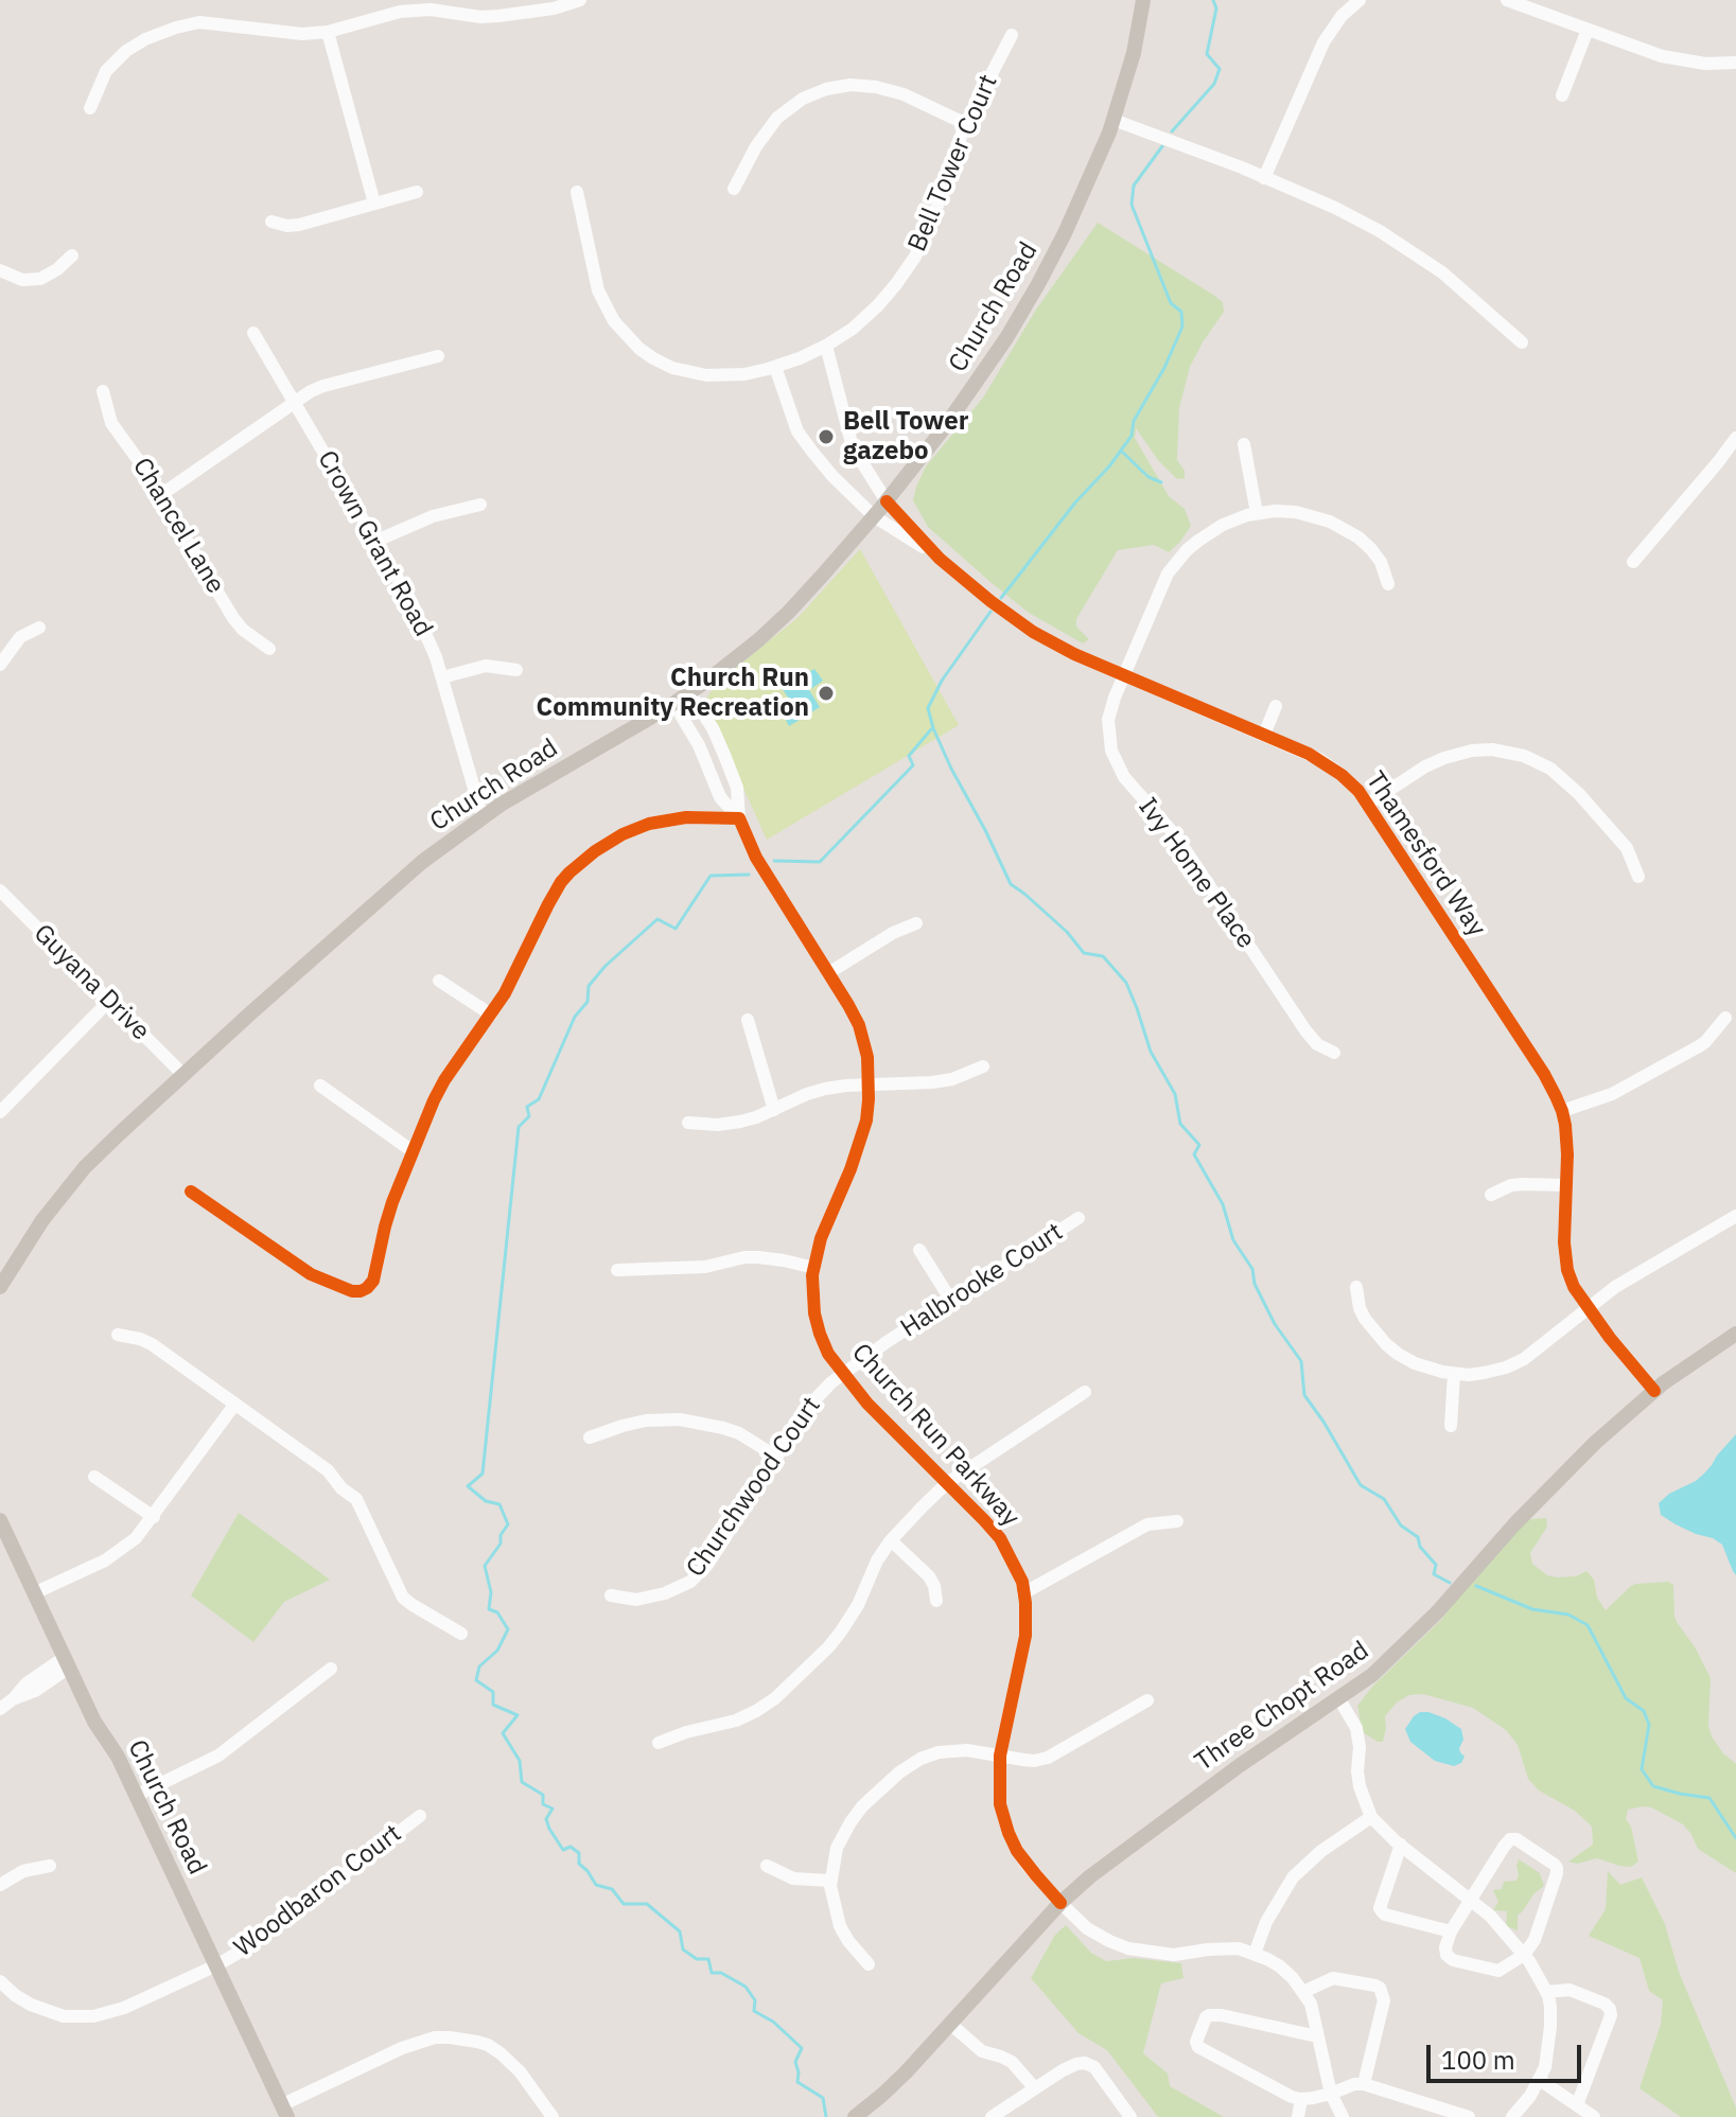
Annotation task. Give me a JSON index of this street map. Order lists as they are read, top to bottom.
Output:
{
  "streets": {
    "main road": ["Church Road", "Three Chopt Road"],
    "street": [
      "Bell Tower Court",
      "Chancel Lane",
      "Crown Grant Road",
      "Thamesford Way",
      "Ivy Home Place",
      "Guyana Drive",
      "Halbrooke Court",
      "Church Run Parkway",
      "Churchwood Court",
      "Woodbaron Court"
    ]
  },
  "crossings": [
    ["Bell Tower Court", "Thamesford Way"],
    ["Church Road", "Crown Grant Road"],
    ["Church Road", "Thamesford Way"],
    ["Church Road", "Guyana Drive"],
    ["Church Road", "Church Run Parkway"],
    ["Church Road", "Woodbaron Court"],
    ["Thamesford Way", "Ivy Home Place"],
    ["Thamesford Way", "Three Chopt Road"],
    ["Halbrooke Court", "Church Run Parkway"],
    ["Halbrooke Court", "Churchwood Court"],
    ["Church Run Parkway", "Churchwood Court"],
    ["Church Run Parkway", "Three Chopt Road"]
  ],
  "places": ["Bell Tower gazebo", "Church Run Community Recreation"],
  "scale_bar": "100 m"
}
